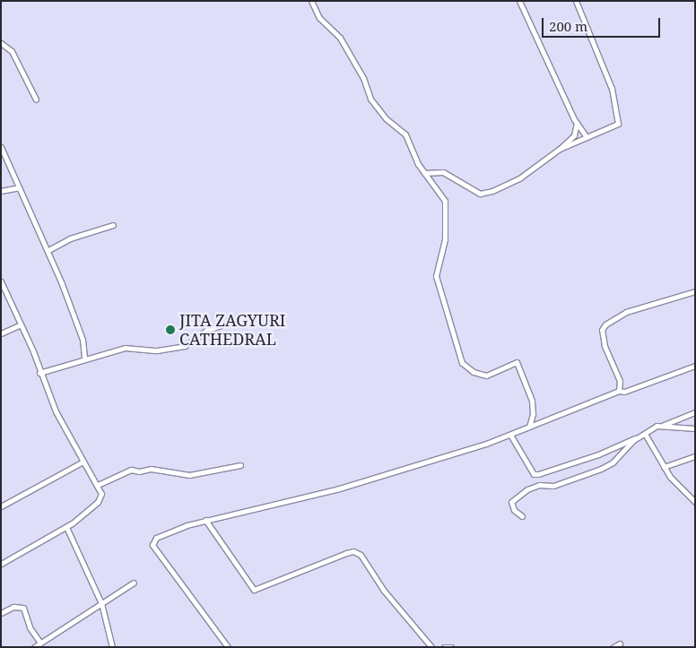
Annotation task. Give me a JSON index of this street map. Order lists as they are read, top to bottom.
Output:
{
  "places": ["JITA ZAGYURI CATHEDRAL"],
  "scale_bar": "200 m"
}
